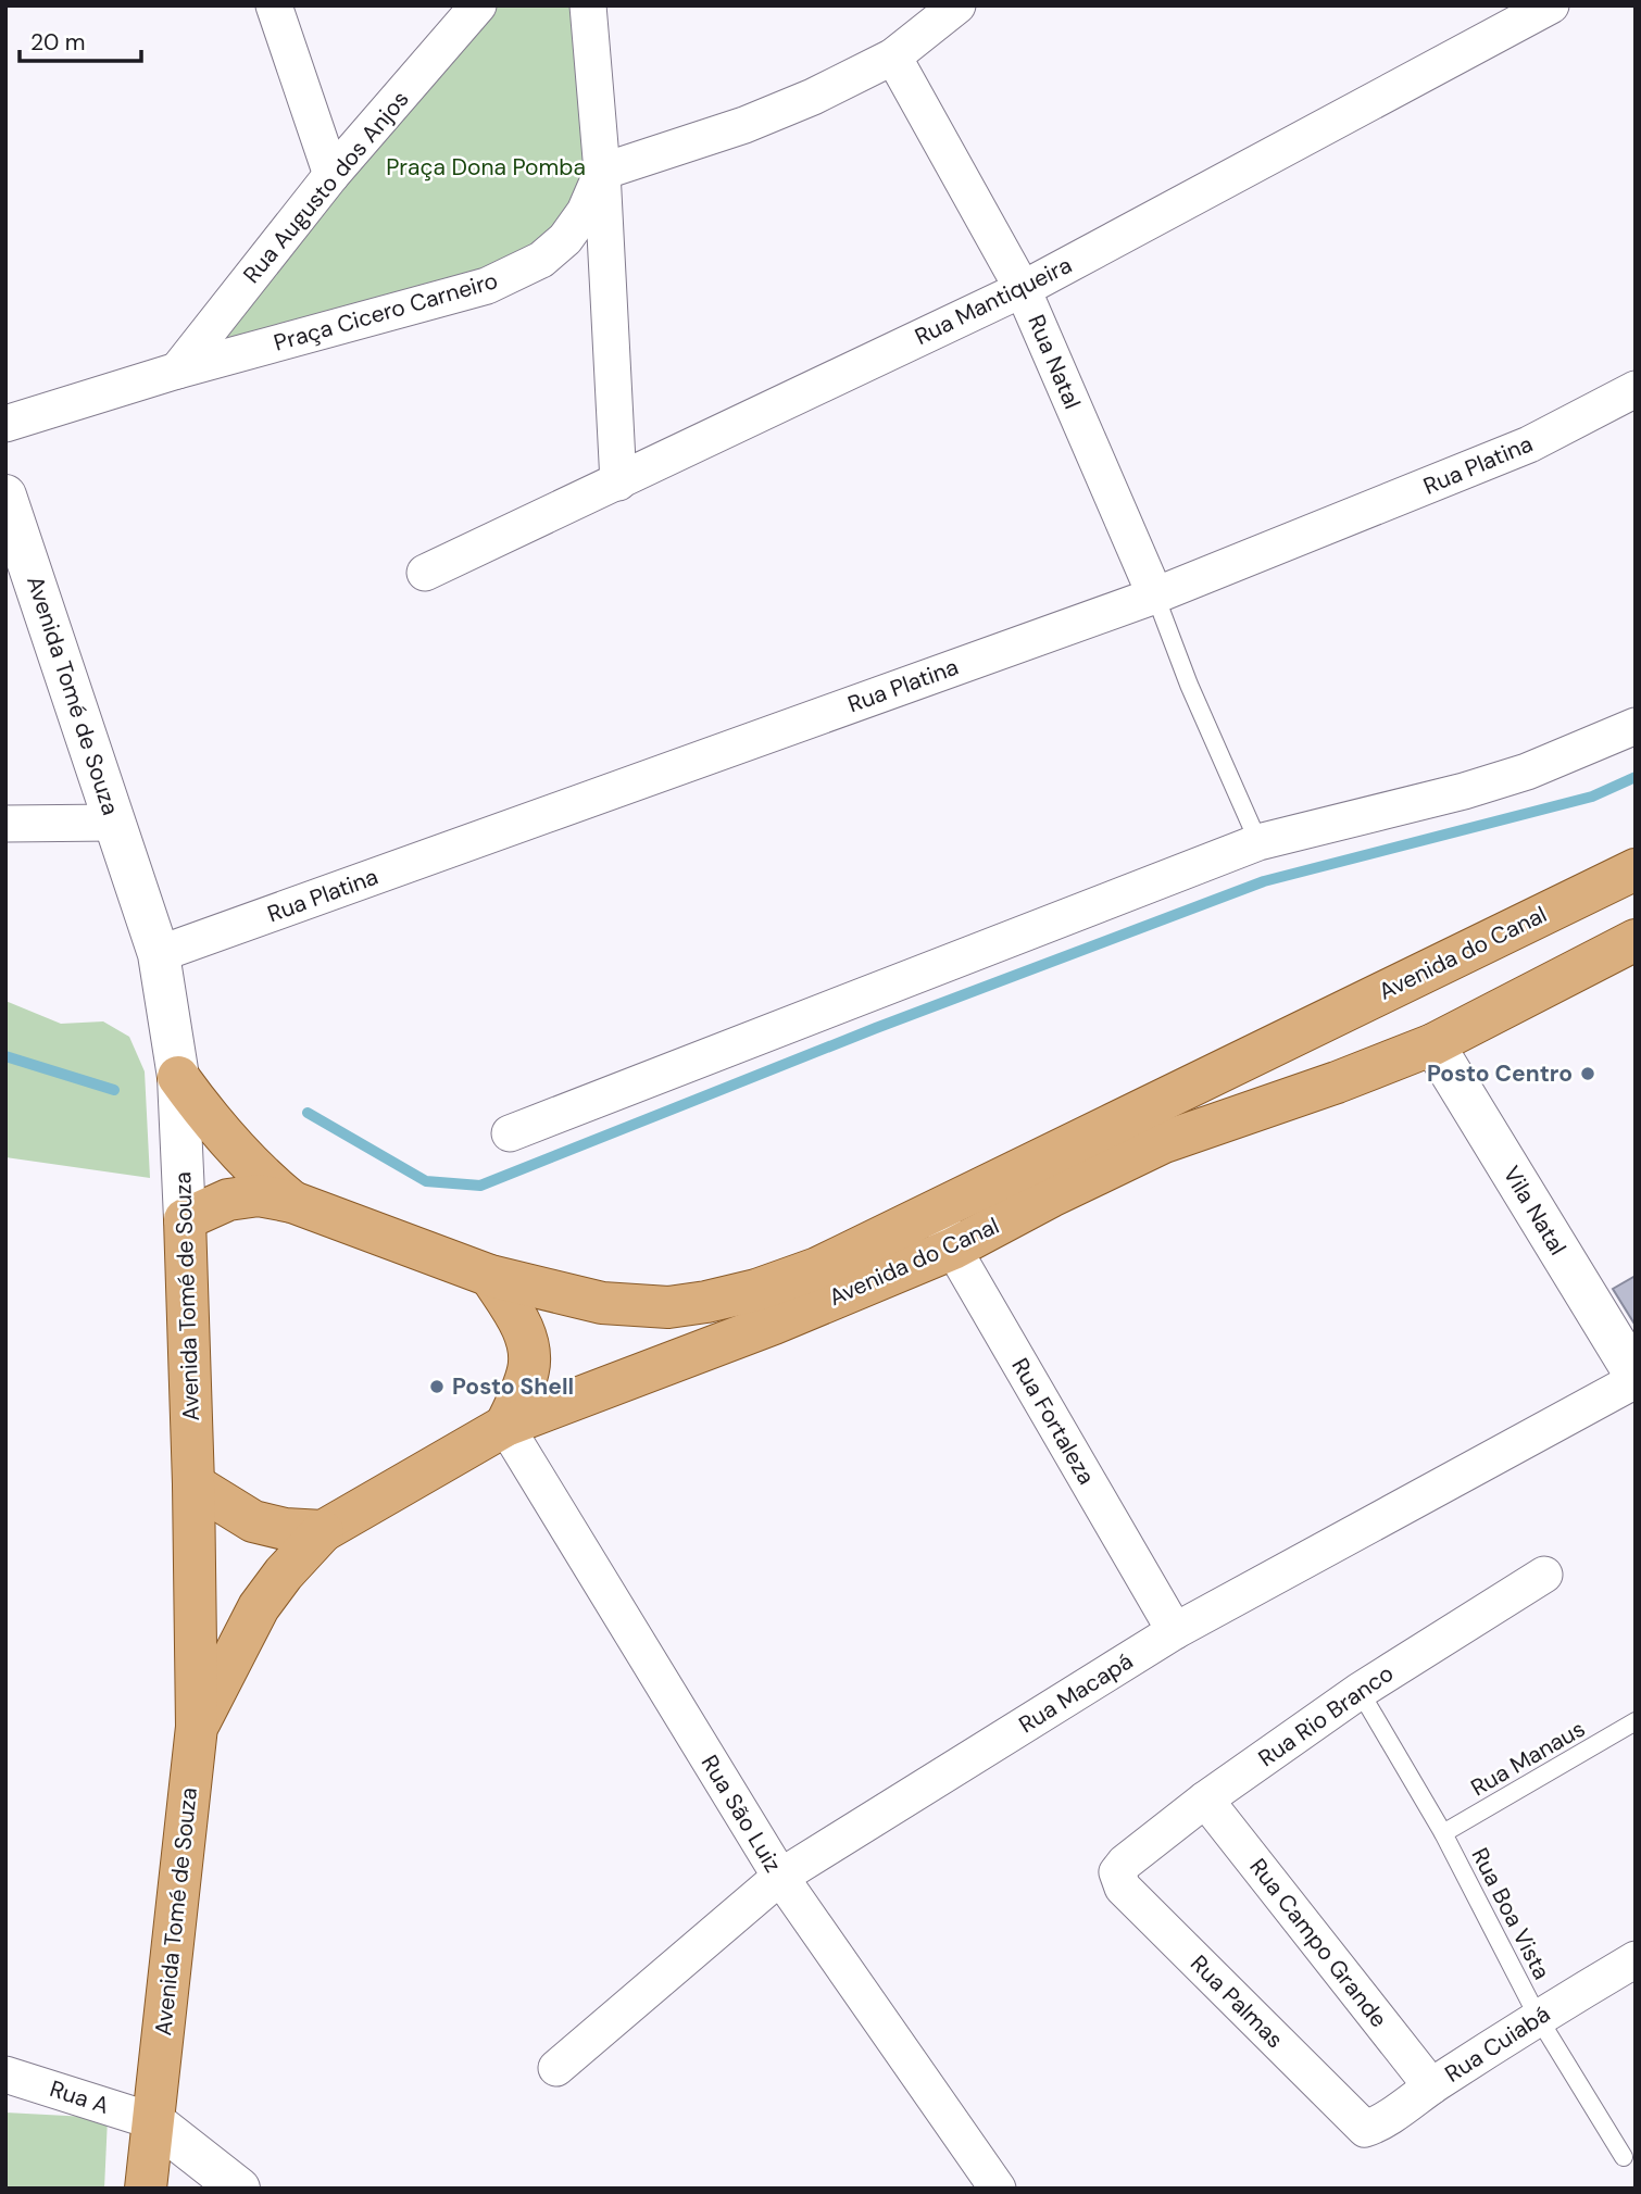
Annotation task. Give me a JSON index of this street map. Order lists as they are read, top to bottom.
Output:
{
  "streets": {
    "main road": ["Avenida Tomé de Souza", "Avenida do Canal"],
    "street": [
      "Rua Augusto dos Anjos",
      "Rua Mantiqueira",
      "Praça Cicero Carneiro",
      "Rua Natal",
      "Rua Platina",
      "Vila Natal",
      "Rua Fortaleza",
      "Rua Macapá",
      "Rua Rio Branco",
      "Rua São Luiz",
      "Rua Campo Grande",
      "Rua Palmas",
      "Rua Cuiabá",
      "Rua A"
    ],
    "lane": ["Rua Manaus", "Rua Boa Vista"]
  },
  "crossings": [
    ["Rua Augusto dos Anjos", "Praça Cicero Carneiro"],
    ["Rua Mantiqueira", "Rua Natal"],
    ["Rua Natal", "Rua Platina"],
    ["Rua Platina", "Avenida Tomé de Souza"],
    ["Avenida Tomé de Souza", "Avenida do Canal"],
    ["Avenida Tomé de Souza", "Rua A"],
    ["Avenida do Canal", "Vila Natal"],
    ["Avenida do Canal", "Rua Fortaleza"],
    ["Avenida do Canal", "Rua São Luiz"],
    ["Vila Natal", "Rua Macapá"],
    ["Rua Fortaleza", "Rua Macapá"],
    ["Rua Macapá", "Rua São Luiz"],
    ["Rua Rio Branco", "Rua Boa Vista"],
    ["Rua Rio Branco", "Rua Campo Grande"],
    ["Rua Rio Branco", "Rua Palmas"],
    ["Rua Manaus", "Rua Boa Vista"],
    ["Rua Boa Vista", "Rua Cuiabá"],
    ["Rua Campo Grande", "Rua Cuiabá"],
    ["Rua Palmas", "Rua Cuiabá"]
  ],
  "parks": ["Praça Dona Pomba"],
  "places": ["Posto Centro", "Posto Shell"],
  "scale_bar": "20 m"
}
